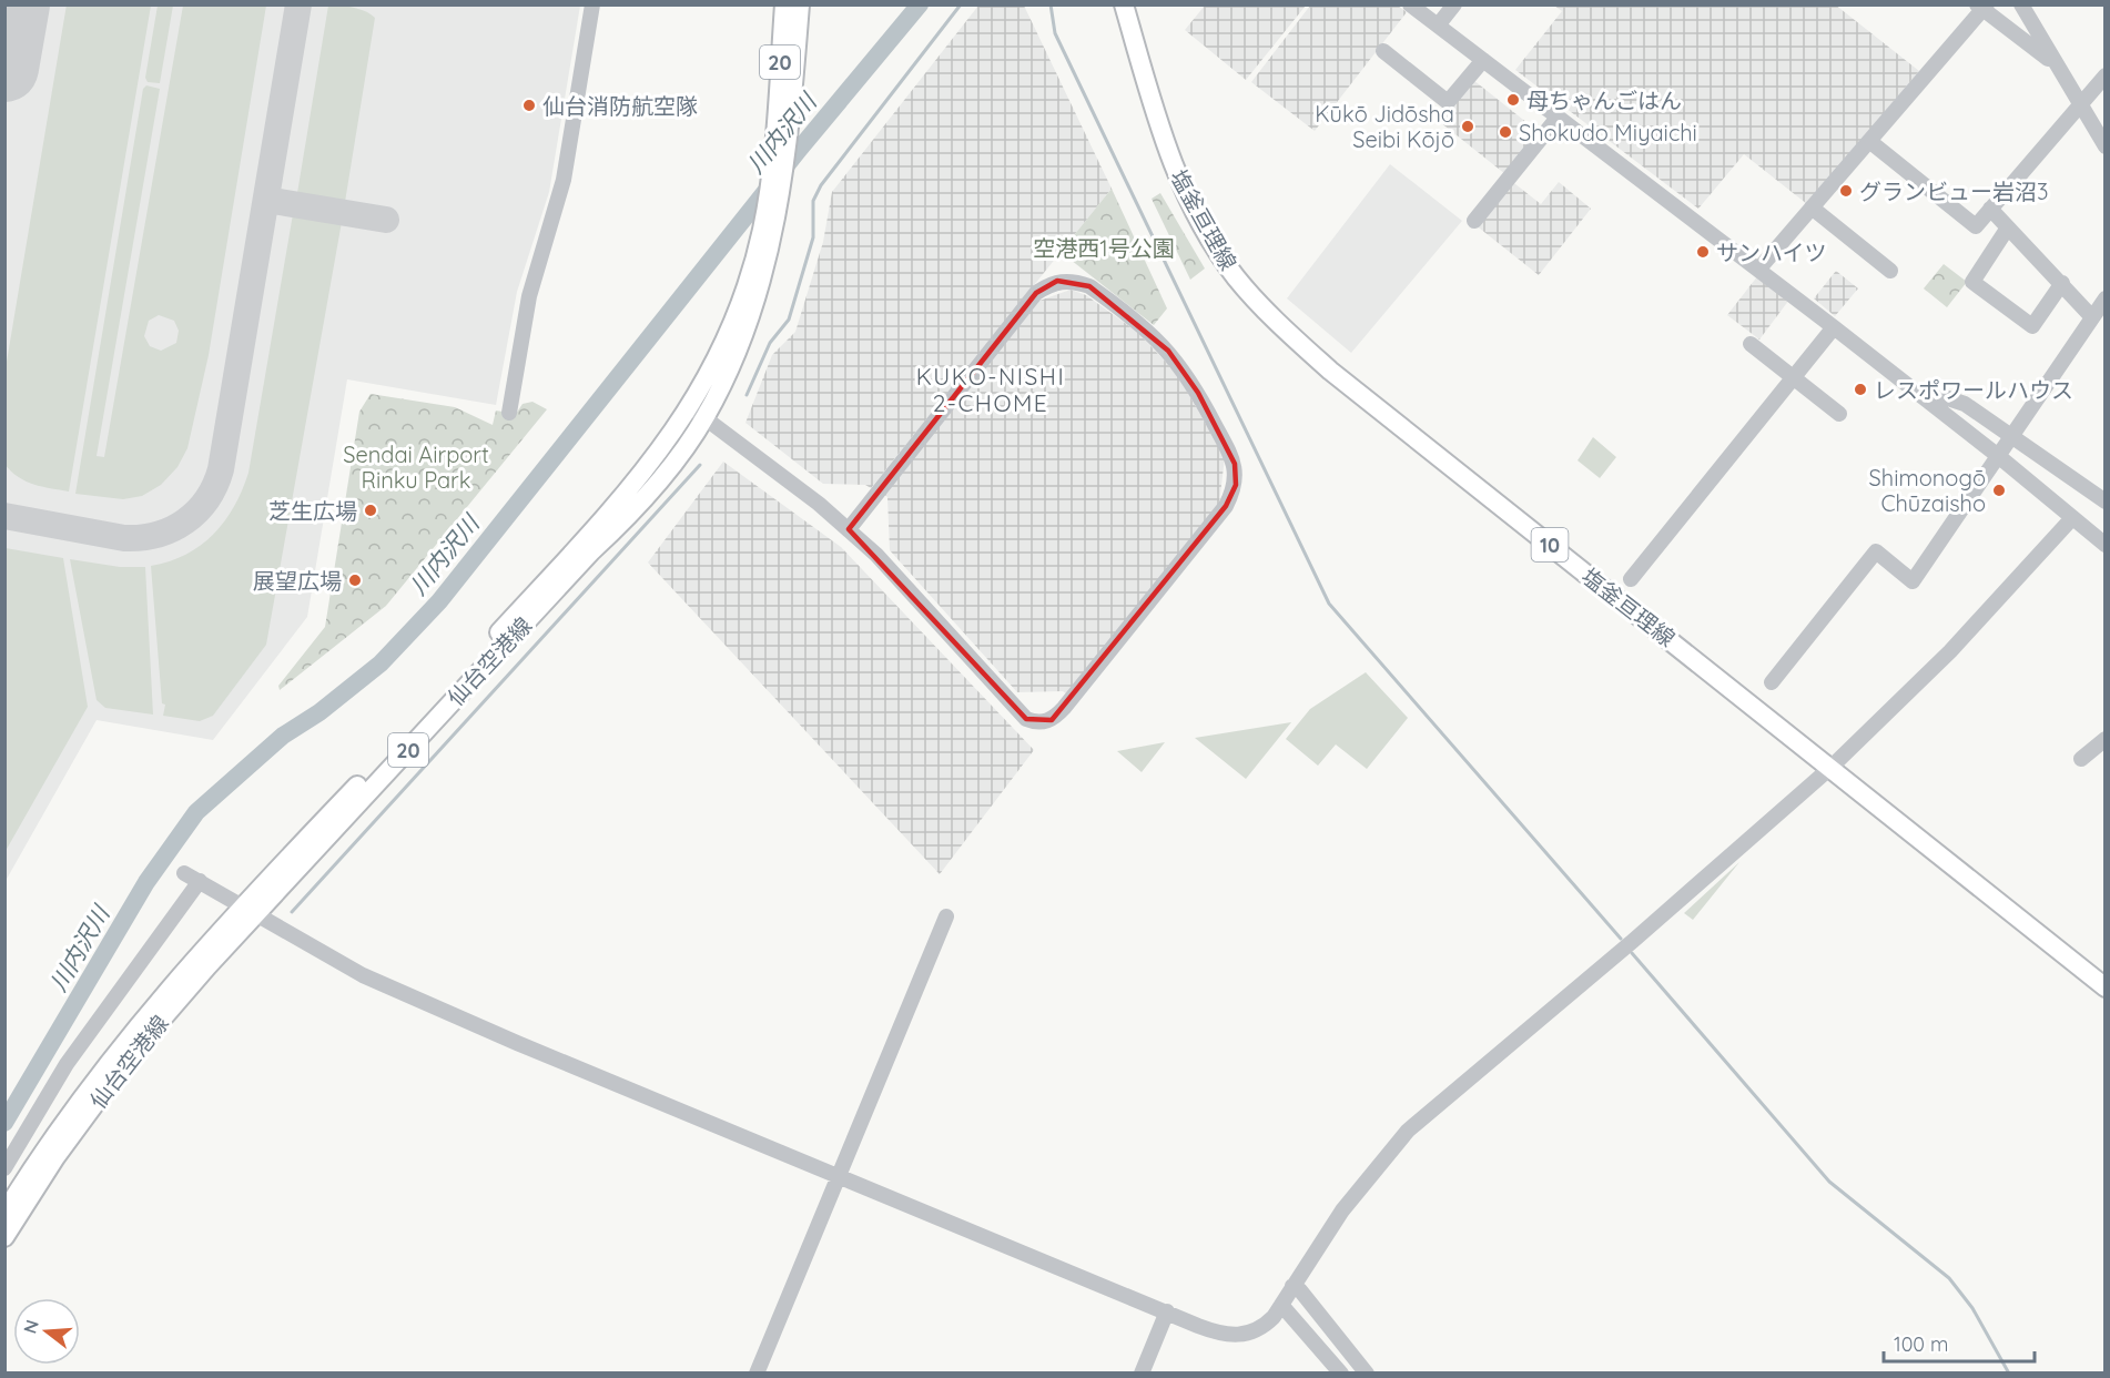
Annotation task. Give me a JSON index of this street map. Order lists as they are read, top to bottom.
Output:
{
  "streets": {
    "main road": [
      "20",
      "塩釜亘理線",
      "10",
      "仙台空港線"
    ]
  },
  "districts": ["KUKO-NISHI 2-CHOME"],
  "water": ["川内沢川"],
  "parks": ["空港西1号公園", "Sendai Airport Rinku Park"],
  "places": [
    "母ちゃんごはん",
    "仙台消防航空隊",
    "Kūkō Jidōsha Seibi Kōjō",
    "Shokudo Miyaichi",
    "グランビュー岩沼3",
    "サンハイツ",
    "レスポワールハウス",
    "Shimonogō Chūzaisho",
    "芝生広場",
    "展望広場"
  ],
  "scale_bar": "100 m",
  "north": "left"
}
